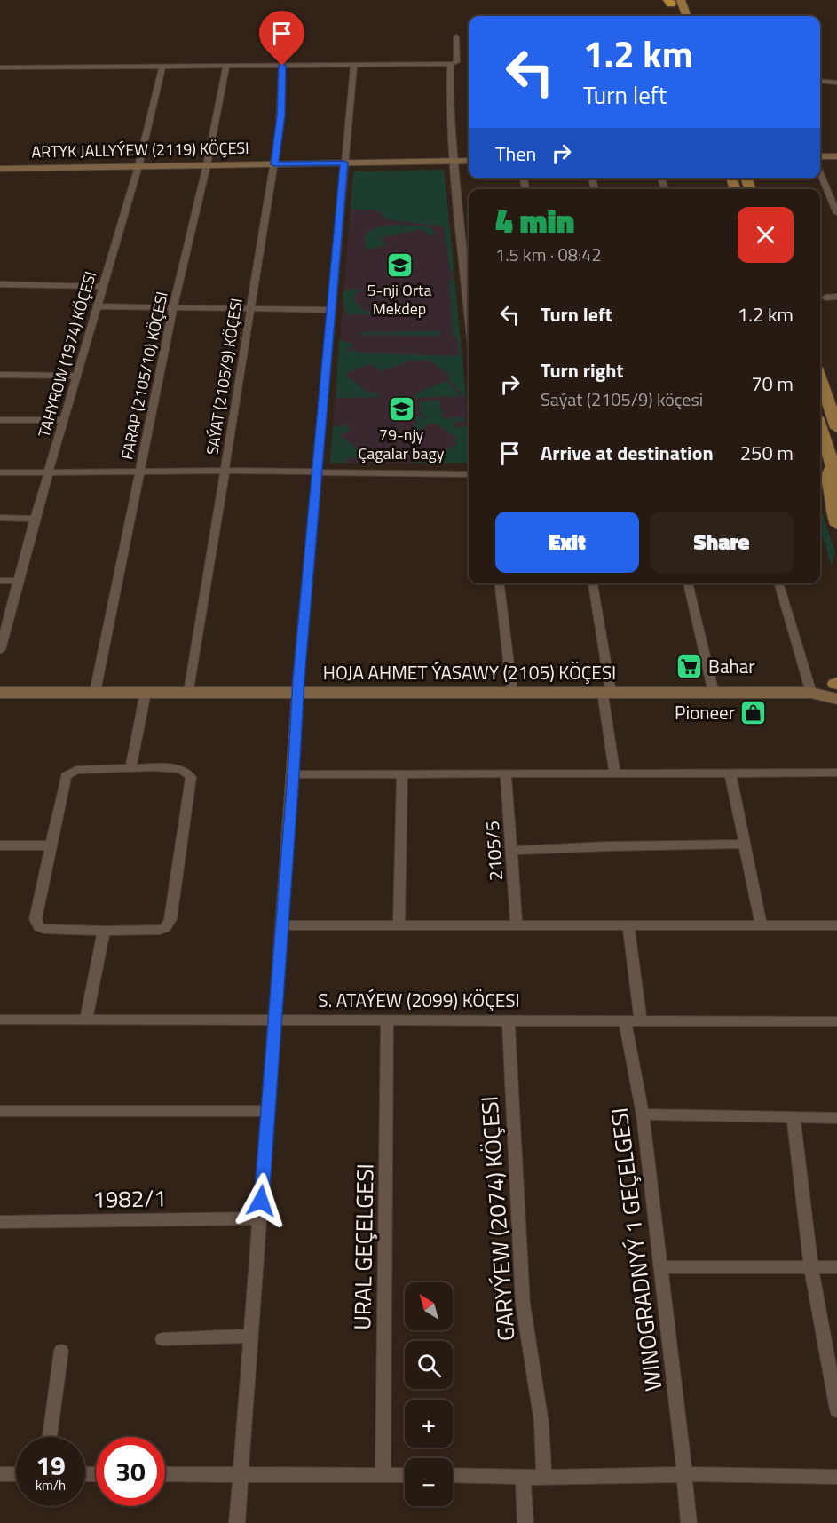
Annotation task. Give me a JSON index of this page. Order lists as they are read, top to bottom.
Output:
{
  "streets": {
    "street": [
      "ARTYK JALLYÝEW (2119) KÖÇESI",
      "TAHYROW (1974) KÖÇESI",
      "FARAP (2105/10) KÖÇESI",
      "SAÝAT (2105/9) KÖÇESI",
      "HOJA AHMET ÝASAWY (2105) KÖÇESI",
      "2105/5",
      "S. ATAÝEW (2099) KÖÇESI",
      "1982/1",
      "GARYÝEW (2074) KÖÇESI",
      "URAL GEÇELGESI",
      "WINOGRADNYÝ 1 GEÇELGESI"
    ]
  },
  "crossings": [
    ["ARTYK JALLYÝEW (2119) KÖÇESI", "TAHYROW (1974) KÖÇESI"],
    ["ARTYK JALLYÝEW (2119) KÖÇESI", "FARAP (2105/10) KÖÇESI"],
    ["ARTYK JALLYÝEW (2119) KÖÇESI", "SAÝAT (2105/9) KÖÇESI"],
    ["FARAP (2105/10) KÖÇESI", "HOJA AHMET ÝASAWY (2105) KÖÇESI"],
    ["SAÝAT (2105/9) KÖÇESI", "HOJA AHMET ÝASAWY (2105) KÖÇESI"],
    ["S. ATAÝEW (2099) KÖÇESI", "GARYÝEW (2074) KÖÇESI"],
    ["S. ATAÝEW (2099) KÖÇESI", "URAL GEÇELGESI"],
    ["S. ATAÝEW (2099) KÖÇESI", "WINOGRADNYÝ 1 GEÇELGESI"]
  ],
  "places": {
    "school or university": ["5-nji Orta Mekdep", "79-njy Çagalar bagy"],
    "supermarket": ["Bahar"],
    "shop": ["Pioneer"]
  },
  "north": "top left",
  "page": {
    "turn": ["1.2 km", "Turn left"],
    "then": "Then",
    "heading": ["4 min", "1.5 km · 08:42"],
    "list": [
      {
        "name": "Turn left",
        "value": "1.2 km"
      },
      {
        "name": "Turn right",
        "note": "Saýat (2105/9) köçesi",
        "value": "70 m"
      },
      {
        "name": "Arrive at destination",
        "value": "250 m"
      }
    ],
    "buttons": ["Exit", "Share"],
    "map_buttons": ["+", "−"],
    "speed": "19 km/h",
    "limit": "30"
  }
}
